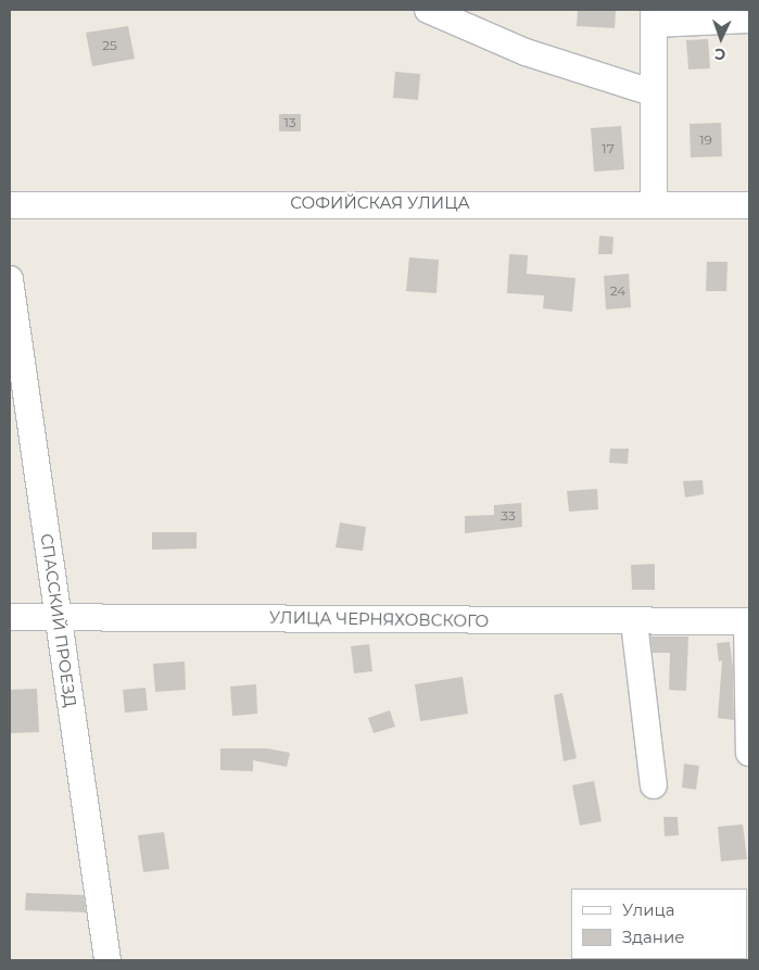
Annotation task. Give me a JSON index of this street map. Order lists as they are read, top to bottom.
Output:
{
  "streets": {
    "street": ["СОФИЙСКАЯ УЛИЦА", "УЛИЦА ЧЕРНЯХОВСКОГО", "СПАССКИЙ ПРОЕЗД"]
  },
  "crossings": [
    ["УЛИЦА ЧЕРНЯХОВСКОГО", "СПАССКИЙ ПРОЕЗД"]
  ],
  "house_numbers": [
    "25",
    "13",
    "19",
    "17",
    "24",
    "33"
  ],
  "legend": ["Улица", "Здание"],
  "north": "bottom"
}
